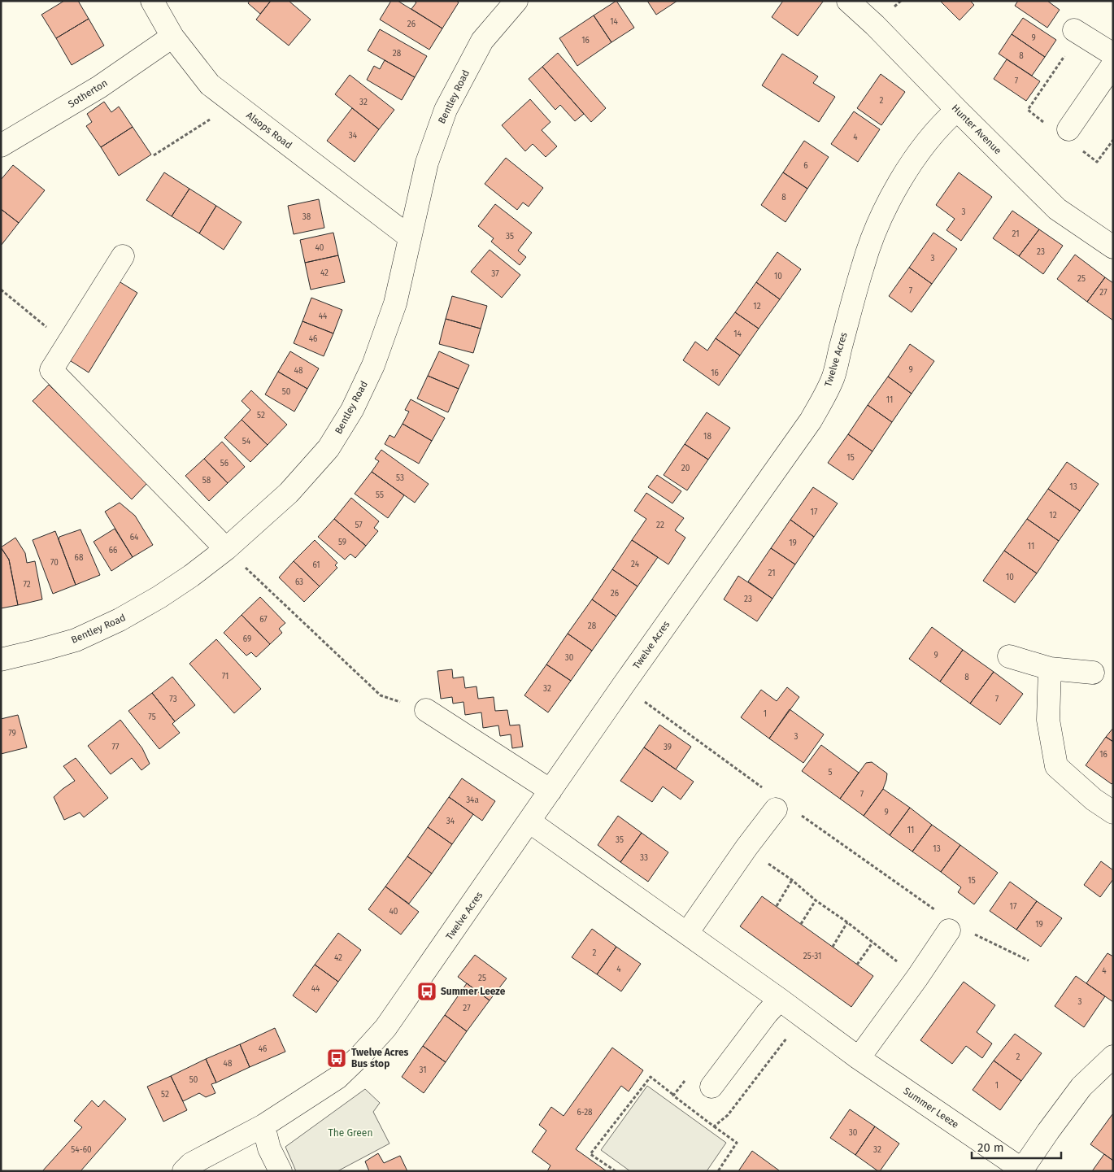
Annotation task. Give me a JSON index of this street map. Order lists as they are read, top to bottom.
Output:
{
  "streets": {
    "street": [
      "Sotherton",
      "Bentley Road",
      "Hunter Avenue",
      "Alsops Road",
      "Twelve Acres",
      "Summer Leeze"
    ]
  },
  "crossings": [
    ["Sotherton", "Alsops Road"],
    ["Bentley Road", "Alsops Road"],
    ["Hunter Avenue", "Twelve Acres"],
    ["Twelve Acres", "Summer Leeze"]
  ],
  "parks": ["The Green"],
  "places": {
    "bus stop": ["Summer Leeze", "Twelve Acres Bus stop"]
  },
  "house_numbers": [
    "14",
    "26",
    "9",
    "16",
    "28",
    "8",
    "7",
    "2",
    "32",
    "34",
    "4",
    "6",
    "8",
    "3",
    "38",
    "21",
    "35",
    "40",
    "23",
    "3",
    "42",
    "37",
    "10",
    "25",
    "7",
    "27",
    "12",
    "44",
    "14",
    "46",
    "9",
    "48",
    "16",
    "50",
    "11",
    "52",
    "18",
    "54",
    "15",
    "56",
    "20",
    "53",
    "58",
    "13",
    "55",
    "17",
    "12",
    "57",
    "22",
    "64",
    "59",
    "19",
    "11",
    "66",
    "68",
    "70",
    "24",
    "61",
    "21",
    "10",
    "63",
    "72",
    "26",
    "23",
    "67",
    "28",
    "69",
    "9",
    "30",
    "71",
    "8",
    "32",
    "73",
    "7",
    "1",
    "75",
    "79",
    "3",
    "77",
    "39",
    "16",
    "5",
    "7",
    "34a",
    "9",
    "34",
    "11",
    "35",
    "13",
    "33",
    "15",
    "17",
    "40",
    "19",
    "2",
    "25-31",
    "42",
    "4",
    "4",
    "25",
    "44",
    "3",
    "27",
    "46",
    "2",
    "48",
    "31",
    "50",
    "1",
    "52",
    "6-28",
    "30",
    "54-60",
    "32"
  ],
  "scale_bar": "20 m"
}
